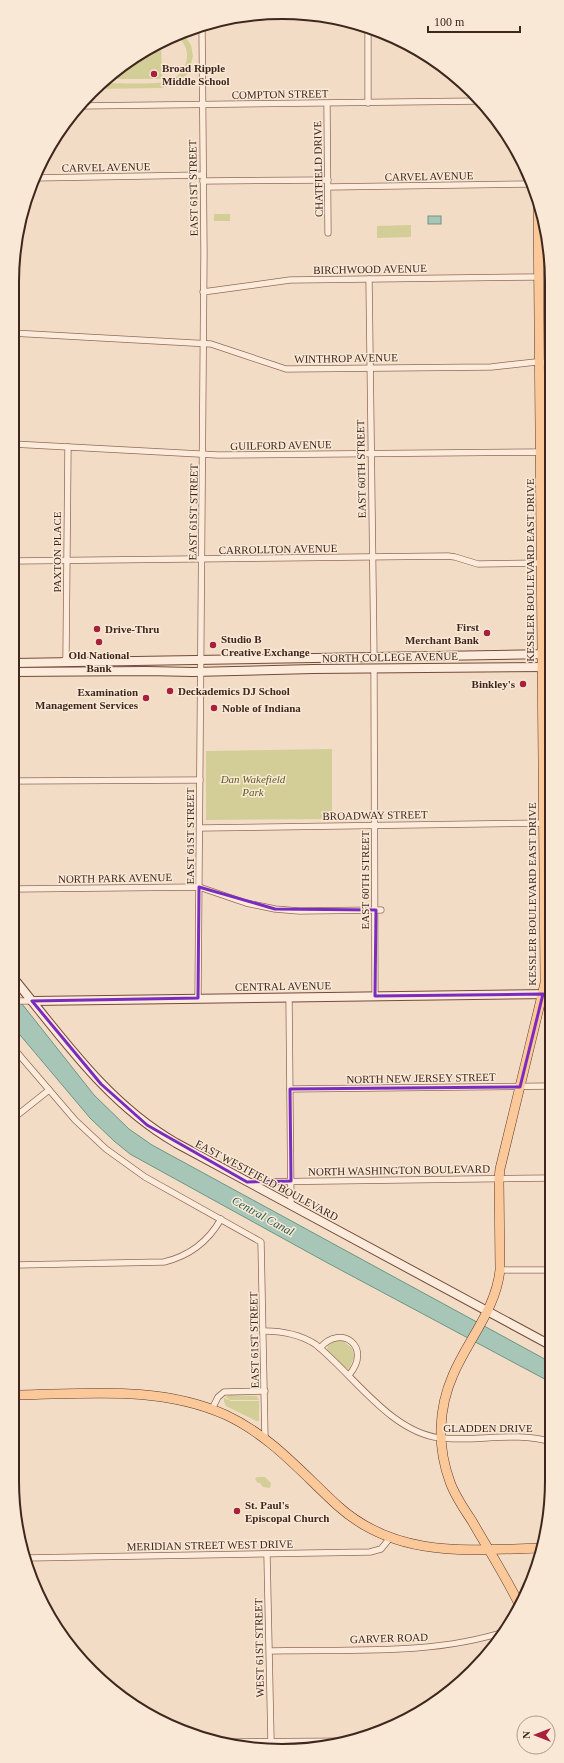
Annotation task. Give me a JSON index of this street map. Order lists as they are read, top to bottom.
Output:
{
  "streets": {
    "main road": [
      "KESSLER BOULEVARD EAST DRIVE",
      "NORTH COLLEGE AVENUE",
      "CENTRAL AVENUE",
      "EAST WESTFIELD BOULEVARD"
    ],
    "street": [
      "COMPTON STREET",
      "CARVEL AVENUE",
      "CHATFIELD DRIVE",
      "EAST 61ST STREET",
      "BIRCHWOOD AVENUE",
      "WINTHROP AVENUE",
      "GUILFORD AVENUE",
      "EAST 60TH STREET",
      "CARROLLTON AVENUE",
      "PAXTON PLACE",
      "BROADWAY STREET",
      "NORTH PARK AVENUE",
      "NORTH NEW JERSEY STREET",
      "NORTH WASHINGTON BOULEVARD",
      "GLADDEN DRIVE",
      "MERIDIAN STREET WEST DRIVE",
      "GARVER ROAD",
      "WEST 61ST STREET"
    ]
  },
  "crossings": [
    ["COMPTON STREET", "CHATFIELD DRIVE"],
    ["COMPTON STREET", "EAST 61ST STREET"],
    ["CARVEL AVENUE", "CHATFIELD DRIVE"],
    ["CARVEL AVENUE", "EAST 61ST STREET"],
    ["EAST 61ST STREET", "BIRCHWOOD AVENUE"],
    ["EAST 61ST STREET", "WINTHROP AVENUE"],
    ["EAST 61ST STREET", "GUILFORD AVENUE"],
    ["EAST 61ST STREET", "CARROLLTON AVENUE"],
    ["EAST 61ST STREET", "NORTH COLLEGE AVENUE"],
    ["EAST 61ST STREET", "BROADWAY STREET"],
    ["EAST 61ST STREET", "NORTH PARK AVENUE"],
    ["EAST 61ST STREET", "CENTRAL AVENUE"],
    ["EAST 61ST STREET", "GLADDEN DRIVE"],
    ["BIRCHWOOD AVENUE", "EAST 60TH STREET"],
    ["BIRCHWOOD AVENUE", "KESSLER BOULEVARD EAST DRIVE"],
    ["WINTHROP AVENUE", "EAST 60TH STREET"],
    ["WINTHROP AVENUE", "KESSLER BOULEVARD EAST DRIVE"],
    ["GUILFORD AVENUE", "EAST 60TH STREET"],
    ["GUILFORD AVENUE", "PAXTON PLACE"],
    ["GUILFORD AVENUE", "KESSLER BOULEVARD EAST DRIVE"],
    ["EAST 60TH STREET", "CARROLLTON AVENUE"],
    ["EAST 60TH STREET", "NORTH COLLEGE AVENUE"],
    ["EAST 60TH STREET", "BROADWAY STREET"],
    ["EAST 60TH STREET", "NORTH PARK AVENUE"],
    ["EAST 60TH STREET", "CENTRAL AVENUE"],
    ["CARROLLTON AVENUE", "PAXTON PLACE"],
    ["CARROLLTON AVENUE", "KESSLER BOULEVARD EAST DRIVE"],
    ["PAXTON PLACE", "NORTH COLLEGE AVENUE"],
    ["KESSLER BOULEVARD EAST DRIVE", "NORTH NEW JERSEY STREET"],
    ["KESSLER BOULEVARD EAST DRIVE", "NORTH WASHINGTON BOULEVARD"],
    ["KESSLER BOULEVARD EAST DRIVE", "EAST WESTFIELD BOULEVARD"],
    ["KESSLER BOULEVARD EAST DRIVE", "GLADDEN DRIVE"],
    ["CENTRAL AVENUE", "EAST WESTFIELD BOULEVARD"],
    ["NORTH WASHINGTON BOULEVARD", "EAST WESTFIELD BOULEVARD"],
    ["MERIDIAN STREET WEST DRIVE", "WEST 61ST STREET"],
    ["GARVER ROAD", "WEST 61ST STREET"]
  ],
  "water": ["Central Canal"],
  "parks": ["Dan Wakefield Park"],
  "places": [
    "Broad Ripple Middle School",
    "Drive-Thru",
    "First Merchant Bank",
    "Old National Bank",
    "Studio B Creative Exchange",
    "Binkley's",
    "Deckademics DJ School",
    "Examination Management Services",
    "Noble of Indiana",
    "St. Paul's Episcopal Church"
  ],
  "scale_bar": "100 m",
  "north": "left"
}
